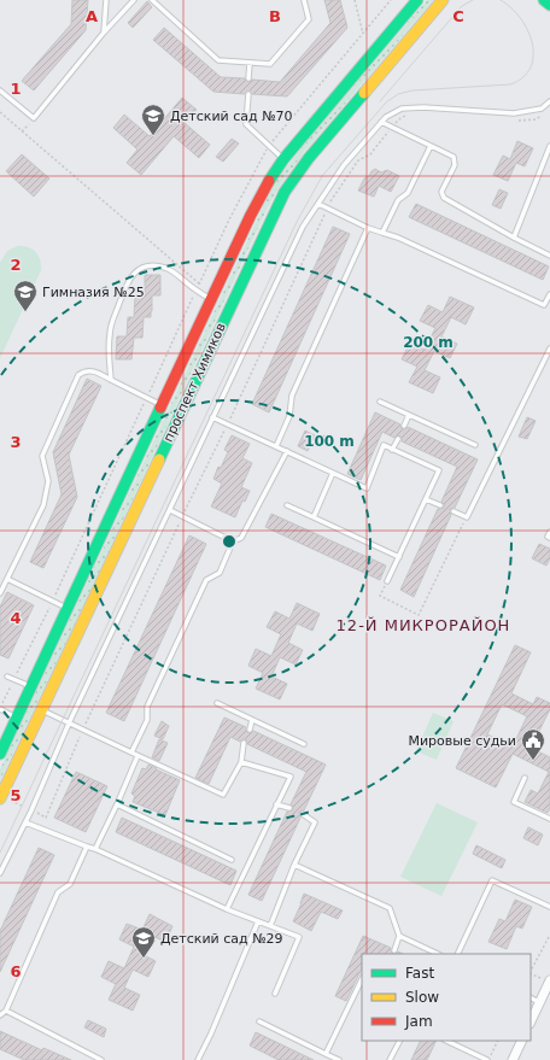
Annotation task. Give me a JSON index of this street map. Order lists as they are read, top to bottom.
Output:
{
  "streets": {
    "main road": ["проспект Химиков"]
  },
  "districts": ["12-Й МИКРОРАЙОН"],
  "places": {
    "school or university": ["Детский сад №70", "Гимназия №25", "Детский сад №29"],
    "public building": ["Мировые судьи"]
  },
  "legend": ["Fast", "Slow", "Jam"],
  "grid": {
    "columns": ["A", "B", "C"],
    "rows": [
      "1",
      "2",
      "3",
      "4",
      "5",
      "6"
    ]
  },
  "rings": ["200 m", "100 m"]
}
